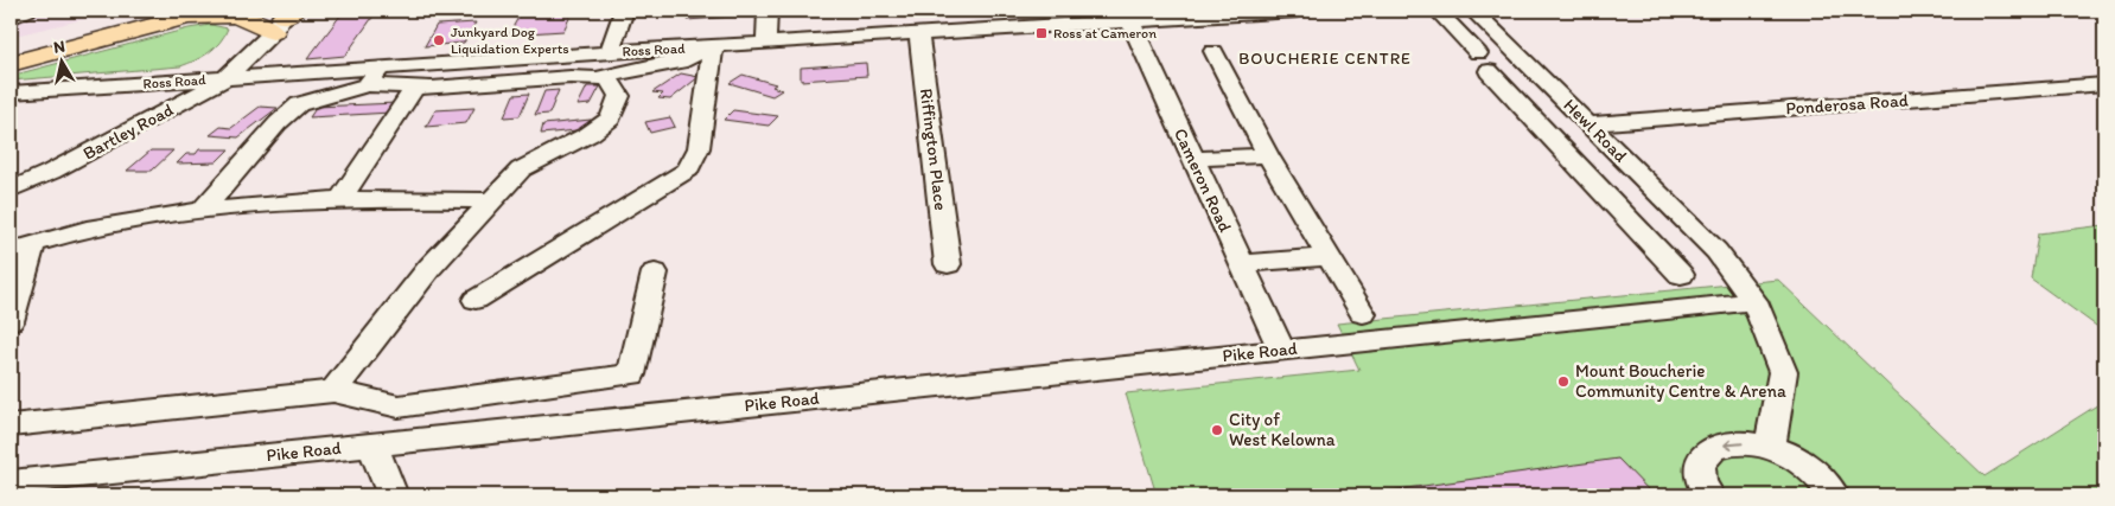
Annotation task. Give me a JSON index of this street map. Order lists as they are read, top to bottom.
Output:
{
  "streets": {
    "street": [
      "Ross Road",
      "Ponderosa Road",
      "Hewl Road",
      "Bartley Road",
      "Riffington Place",
      "Cameron Road",
      "Pike Road"
    ]
  },
  "crossings": [
    ["Ross Road", "Bartley Road"],
    ["Ross Road", "Riffington Place"],
    ["Ross Road", "Cameron Road"],
    ["Ponderosa Road", "Hewl Road"],
    ["Hewl Road", "Pike Road"],
    ["Cameron Road", "Pike Road"]
  ],
  "districts": ["BOUCHERIE CENTRE"],
  "places": {
    "transit": ["Ross at Cameron"],
    "other": ["Junkyard Dog Liquidation Experts", "Mount Boucherie Community Centre & Arena", "City of West Kelowna"]
  },
  "north": "top"
}
